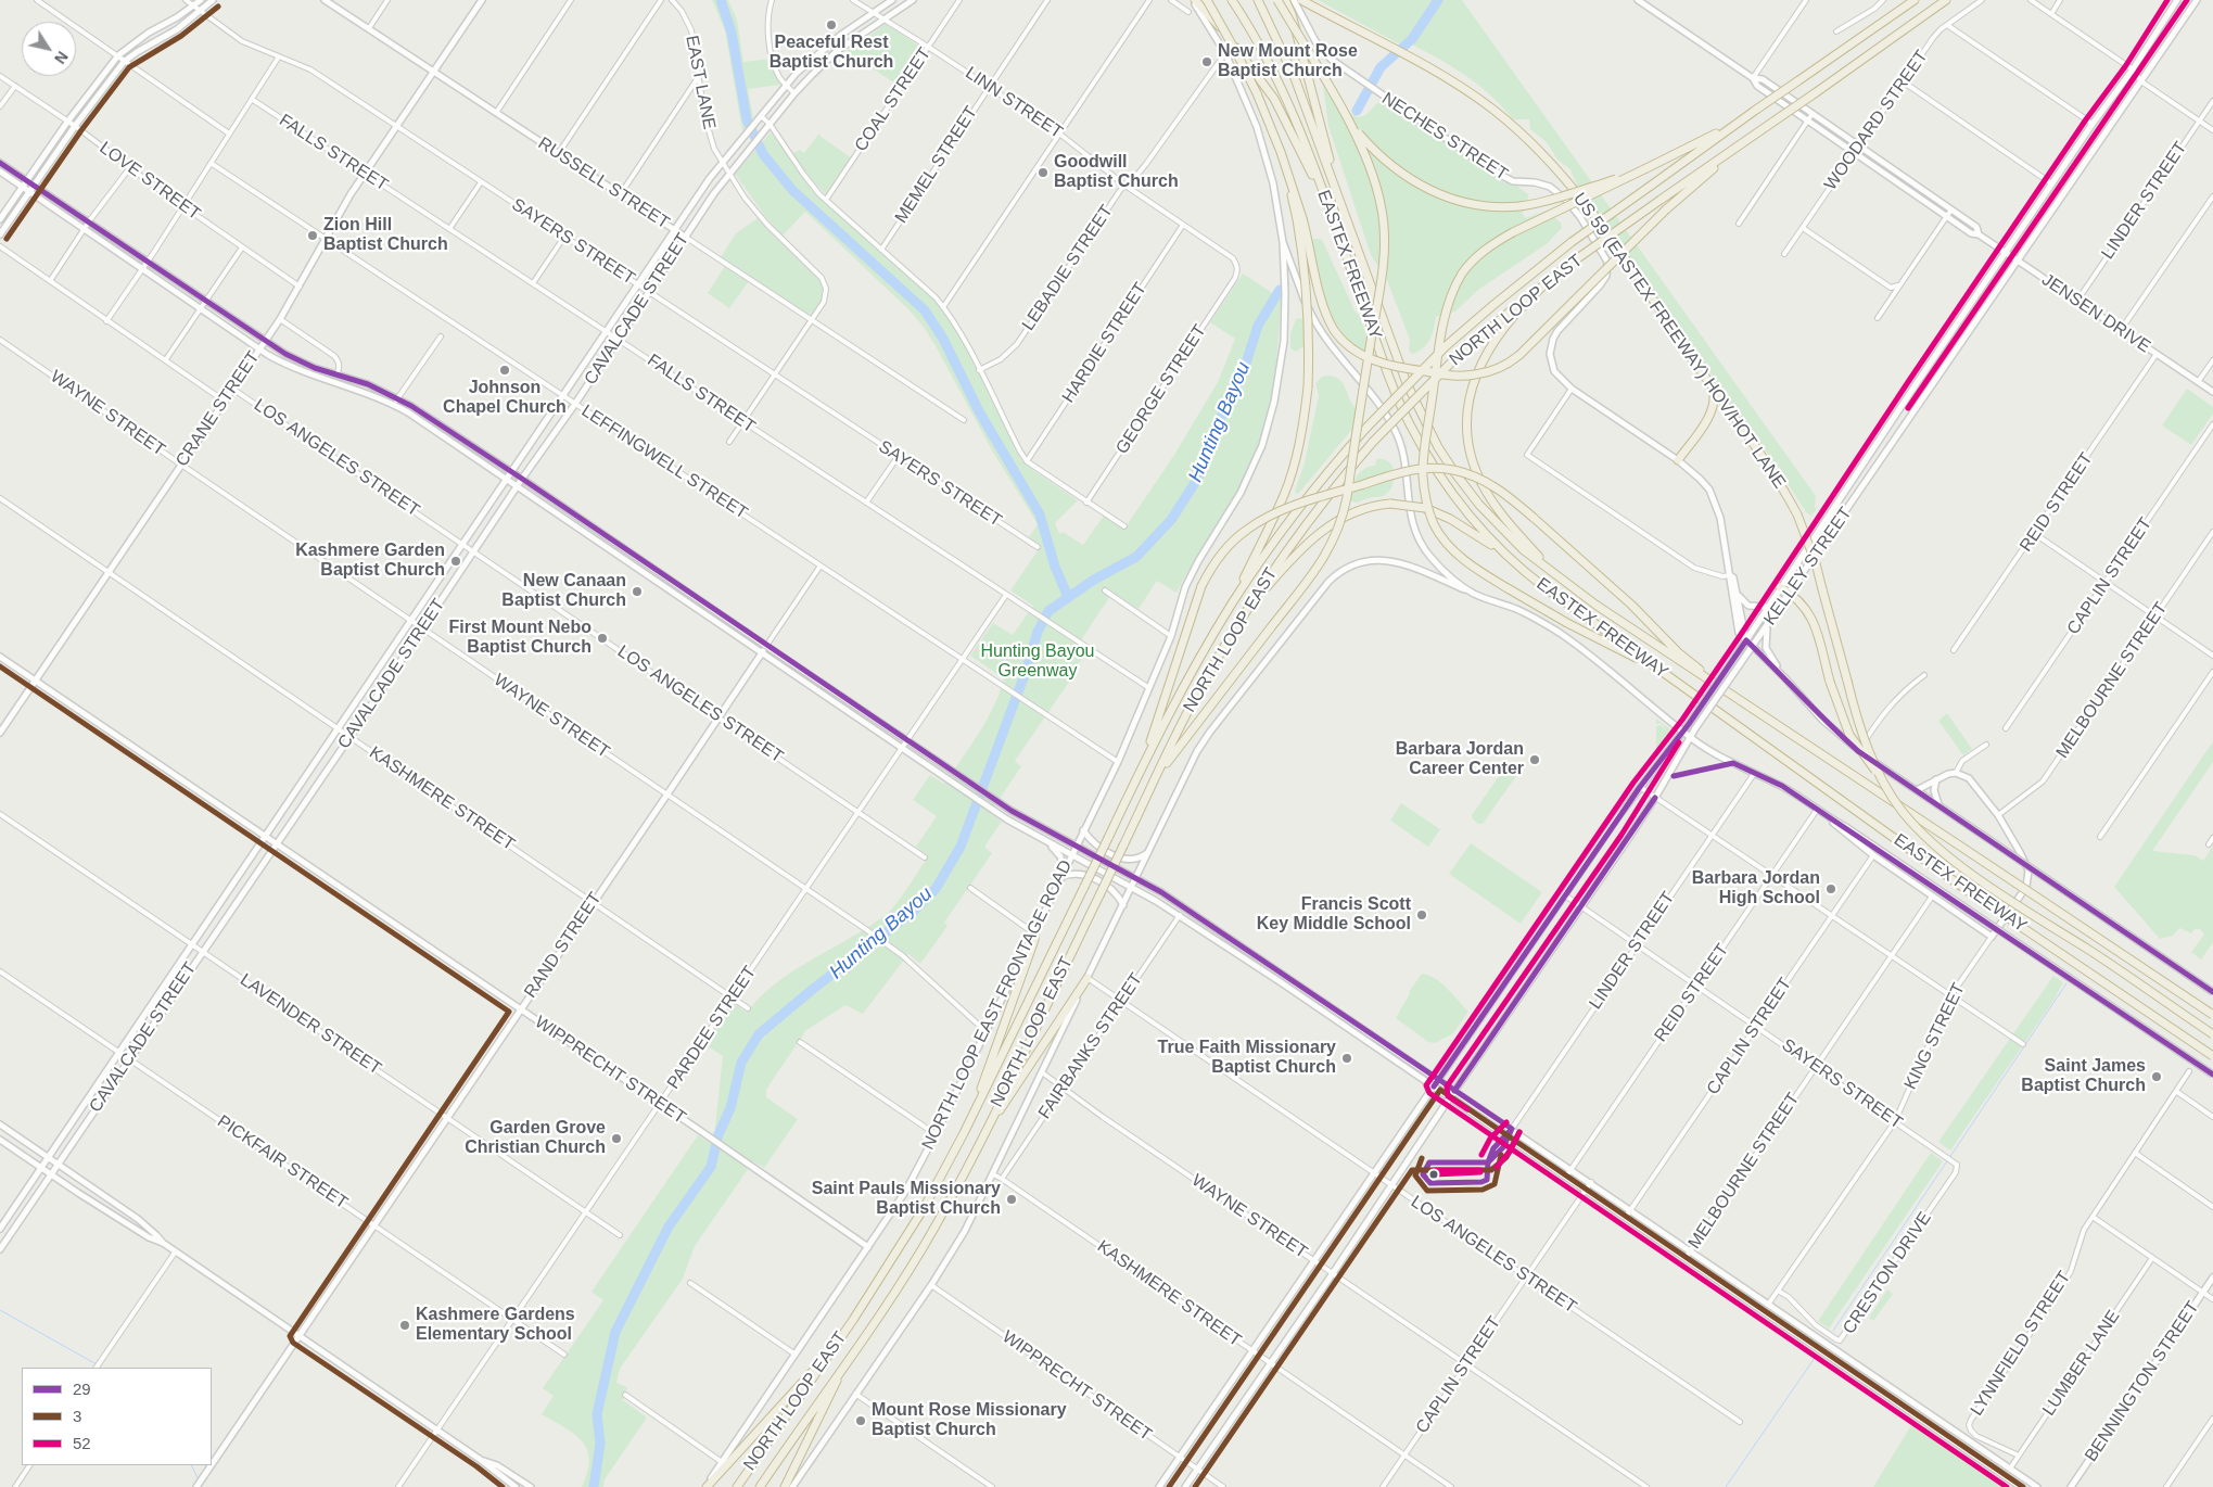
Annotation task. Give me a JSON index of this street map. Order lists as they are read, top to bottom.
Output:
{
  "streets": {
    "highway": ["EASTEX FREEWAY", "NORTH LOOP EAST", "US 59 (EASTEX FREEWAY) HOV/HOT LANE"],
    "main road": [
      "NECHES STREET",
      "RUSSELL STREET",
      "CAVALCADE STREET",
      "JENSEN DRIVE",
      "CRANE STREET",
      "KELLEY STREET",
      "RAND STREET",
      "NORTH LOOP EAST FRONTAGE ROAD",
      "KING STREET",
      "WIPPRECHT STREET",
      "BENNINGTON STREET"
    ],
    "street": [
      "EAST LANE",
      "COAL STREET",
      "LINN STREET",
      "WOODARD STREET",
      "FALLS STREET",
      "MEMEL STREET",
      "LOVE STREET",
      "LINDER STREET",
      "SAYERS STREET",
      "LEBADIE STREET",
      "HARDIE STREET",
      "GEORGE STREET",
      "WAYNE STREET",
      "LOS ANGELES STREET",
      "LEFFINGWELL STREET",
      "REID STREET",
      "CAPLIN STREET",
      "MELBOURNE STREET",
      "KASHMERE STREET",
      "LAVENDER STREET",
      "PARDEE STREET",
      "FAIRBANKS STREET",
      "PICKFAIR STREET",
      "CRESTON DRIVE",
      "LYNNFIELD STREET",
      "LUMBER LANE"
    ]
  },
  "crossings": [
    ["EAST LANE", "FALLS STREET"],
    ["EAST LANE", "RUSSELL STREET"],
    ["EAST LANE", "SAYERS STREET"],
    ["EAST LANE", "CAVALCADE STREET"],
    ["COAL STREET", "LINN STREET"],
    ["LINN STREET", "MEMEL STREET"],
    ["LINN STREET", "LEBADIE STREET"],
    ["LINN STREET", "CAVALCADE STREET"],
    ["LINN STREET", "HARDIE STREET"],
    ["LINN STREET", "GEORGE STREET"],
    ["WOODARD STREET", "JENSEN DRIVE"],
    ["NECHES STREET", "KELLEY STREET"],
    ["FALLS STREET", "CAVALCADE STREET"],
    ["FALLS STREET", "CRANE STREET"],
    ["FALLS STREET", "NORTH LOOP EAST FRONTAGE ROAD"],
    ["FALLS STREET", "PARDEE STREET"],
    ["LOVE STREET", "CRANE STREET"],
    ["RUSSELL STREET", "CAVALCADE STREET"],
    ["RUSSELL STREET", "CRANE STREET"],
    ["LINDER STREET", "SAYERS STREET"],
    ["LINDER STREET", "JENSEN DRIVE"],
    ["SAYERS STREET", "CAVALCADE STREET"],
    ["SAYERS STREET", "CRANE STREET"],
    ["SAYERS STREET", "REID STREET"],
    ["SAYERS STREET", "KELLEY STREET"],
    ["SAYERS STREET", "CAPLIN STREET"],
    ["SAYERS STREET", "MELBOURNE STREET"],
    ["SAYERS STREET", "KING STREET"],
    ["SAYERS STREET", "CRESTON DRIVE"],
    ["CAVALCADE STREET", "WAYNE STREET"],
    ["CAVALCADE STREET", "LOS ANGELES STREET"],
    ["CAVALCADE STREET", "LEFFINGWELL STREET"],
    ["CAVALCADE STREET", "KASHMERE STREET"],
    ["CAVALCADE STREET", "LAVENDER STREET"],
    ["CAVALCADE STREET", "WIPPRECHT STREET"],
    ["CAVALCADE STREET", "PICKFAIR STREET"],
    ["JENSEN DRIVE", "REID STREET"],
    ["JENSEN DRIVE", "KELLEY STREET"],
    ["CRANE STREET", "WAYNE STREET"],
    ["CRANE STREET", "LOS ANGELES STREET"],
    ["CRANE STREET", "LEFFINGWELL STREET"],
    ["CRANE STREET", "KASHMERE STREET"],
    ["CRANE STREET", "WIPPRECHT STREET"],
    ["WAYNE STREET", "KELLEY STREET"],
    ["WAYNE STREET", "CAPLIN STREET"],
    ["WAYNE STREET", "RAND STREET"],
    ["WAYNE STREET", "NORTH LOOP EAST FRONTAGE ROAD"],
    ["WAYNE STREET", "PARDEE STREET"],
    ["WAYNE STREET", "FAIRBANKS STREET"],
    ["LOS ANGELES STREET", "KELLEY STREET"],
    ["LOS ANGELES STREET", "CAPLIN STREET"],
    ["LOS ANGELES STREET", "RAND STREET"],
    ["LOS ANGELES STREET", "PARDEE STREET"],
    ["LOS ANGELES STREET", "FAIRBANKS STREET"],
    ["LEFFINGWELL STREET", "RAND STREET"],
    ["LEFFINGWELL STREET", "NORTH LOOP EAST FRONTAGE ROAD"],
    ["LEFFINGWELL STREET", "PARDEE STREET"],
    ["KELLEY STREET", "KASHMERE STREET"],
    ["KELLEY STREET", "WIPPRECHT STREET"],
    ["CAPLIN STREET", "KASHMERE STREET"],
    ["MELBOURNE STREET", "KING STREET"],
    ["KASHMERE STREET", "RAND STREET"],
    ["KASHMERE STREET", "PARDEE STREET"],
    ["KASHMERE STREET", "FAIRBANKS STREET"],
    ["RAND STREET", "LAVENDER STREET"],
    ["RAND STREET", "WIPPRECHT STREET"],
    ["RAND STREET", "PICKFAIR STREET"],
    ["NORTH LOOP EAST FRONTAGE ROAD", "WIPPRECHT STREET"],
    ["LAVENDER STREET", "PARDEE STREET"],
    ["PARDEE STREET", "WIPPRECHT STREET"],
    ["PARDEE STREET", "PICKFAIR STREET"],
    ["KING STREET", "CRESTON DRIVE"],
    ["LYNNFIELD STREET", "LUMBER LANE"]
  ],
  "water": ["Hunting Bayou"],
  "parks": ["Hunting Bayou Greenway"],
  "places": [
    "Peaceful Rest Baptist Church",
    "New Mount Rose Baptist Church",
    "Goodwill Baptist Church",
    "Zion Hill Baptist Church",
    "Johnson Chapel Church",
    "Kashmere Garden Baptist Church",
    "New Canaan Baptist Church",
    "First Mount Nebo Baptist Church",
    "Barbara Jordan Career Center",
    "Barbara Jordan High School",
    "Francis Scott Key Middle School",
    "True Faith Missionary Baptist Church",
    "Saint James Baptist Church",
    "Garden Grove Christian Church",
    "Saint Pauls Missionary Baptist Church",
    "Kashmere Gardens Elementary School",
    "Mount Rose Missionary Baptist Church"
  ],
  "lines": ["transit line 52", "transit line 3", "transit line 29"],
  "legend": ["29", "3", "52"],
  "north": "bottom right"
}
